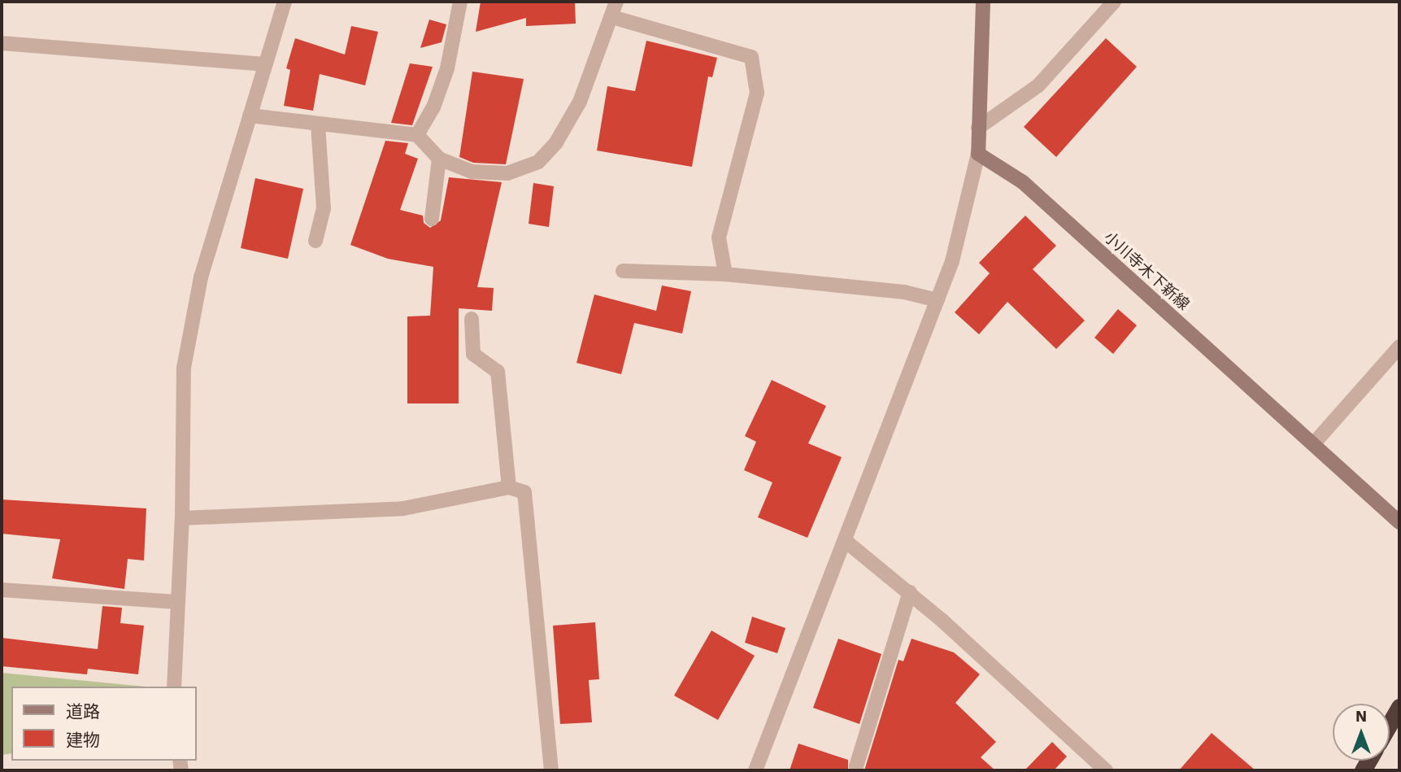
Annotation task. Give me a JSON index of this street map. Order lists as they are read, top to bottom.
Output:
{
  "streets": {
    "main road": ["小川寺木下新線"]
  },
  "legend": ["道路", "建物"],
  "north": "top"
}
